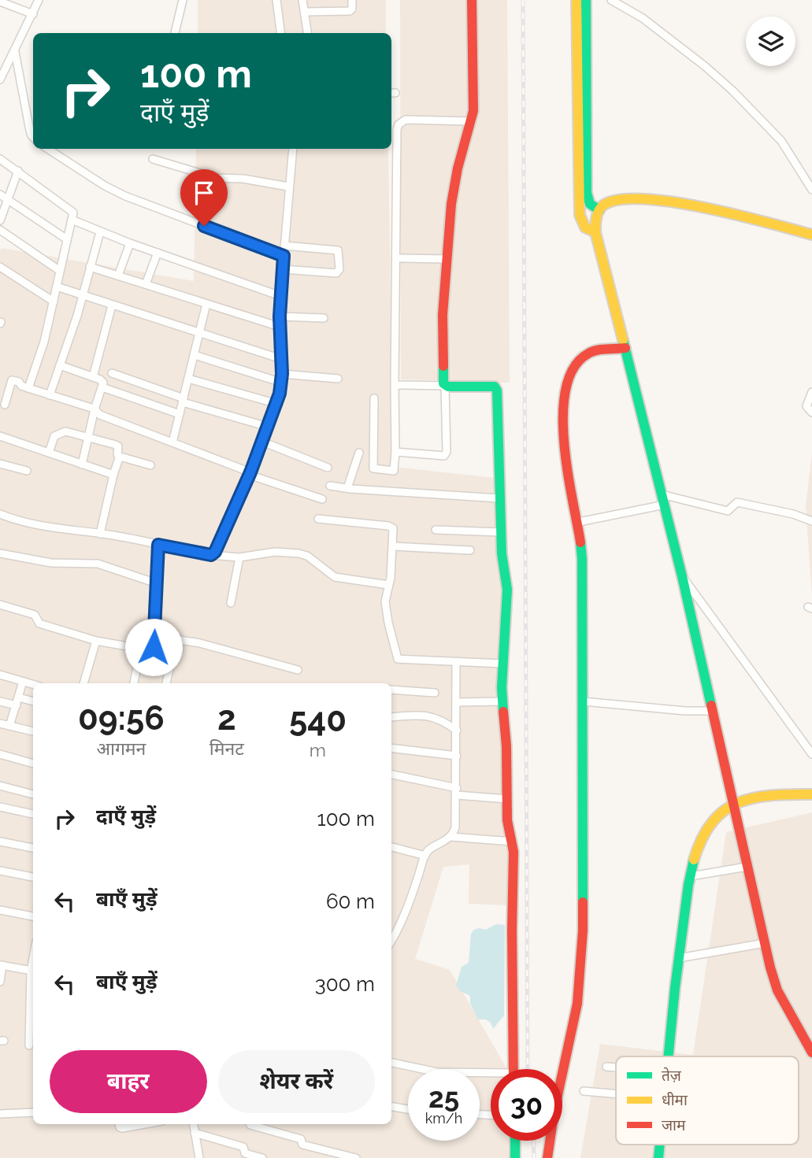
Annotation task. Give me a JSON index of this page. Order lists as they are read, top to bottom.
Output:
{
  "legend": ["तेज़", "धीमा", "जाम"],
  "page": {
    "turn": ["100 m", "दाएँ मुड़ें"],
    "eta": [
      "09:56",
      "आगमन",
      "2",
      "मिनट",
      "540",
      "m"
    ],
    "list": [
      {
        "name": "दाएँ मुड़ें",
        "value": "100 m"
      },
      {
        "name": "बाएँ मुड़ें",
        "value": "60 m"
      },
      {
        "name": "बाएँ मुड़ें",
        "value": "300 m"
      }
    ],
    "buttons": ["बाहर", "शेयर करें"],
    "speed": "25 km/h",
    "limit": "30"
  }
}
